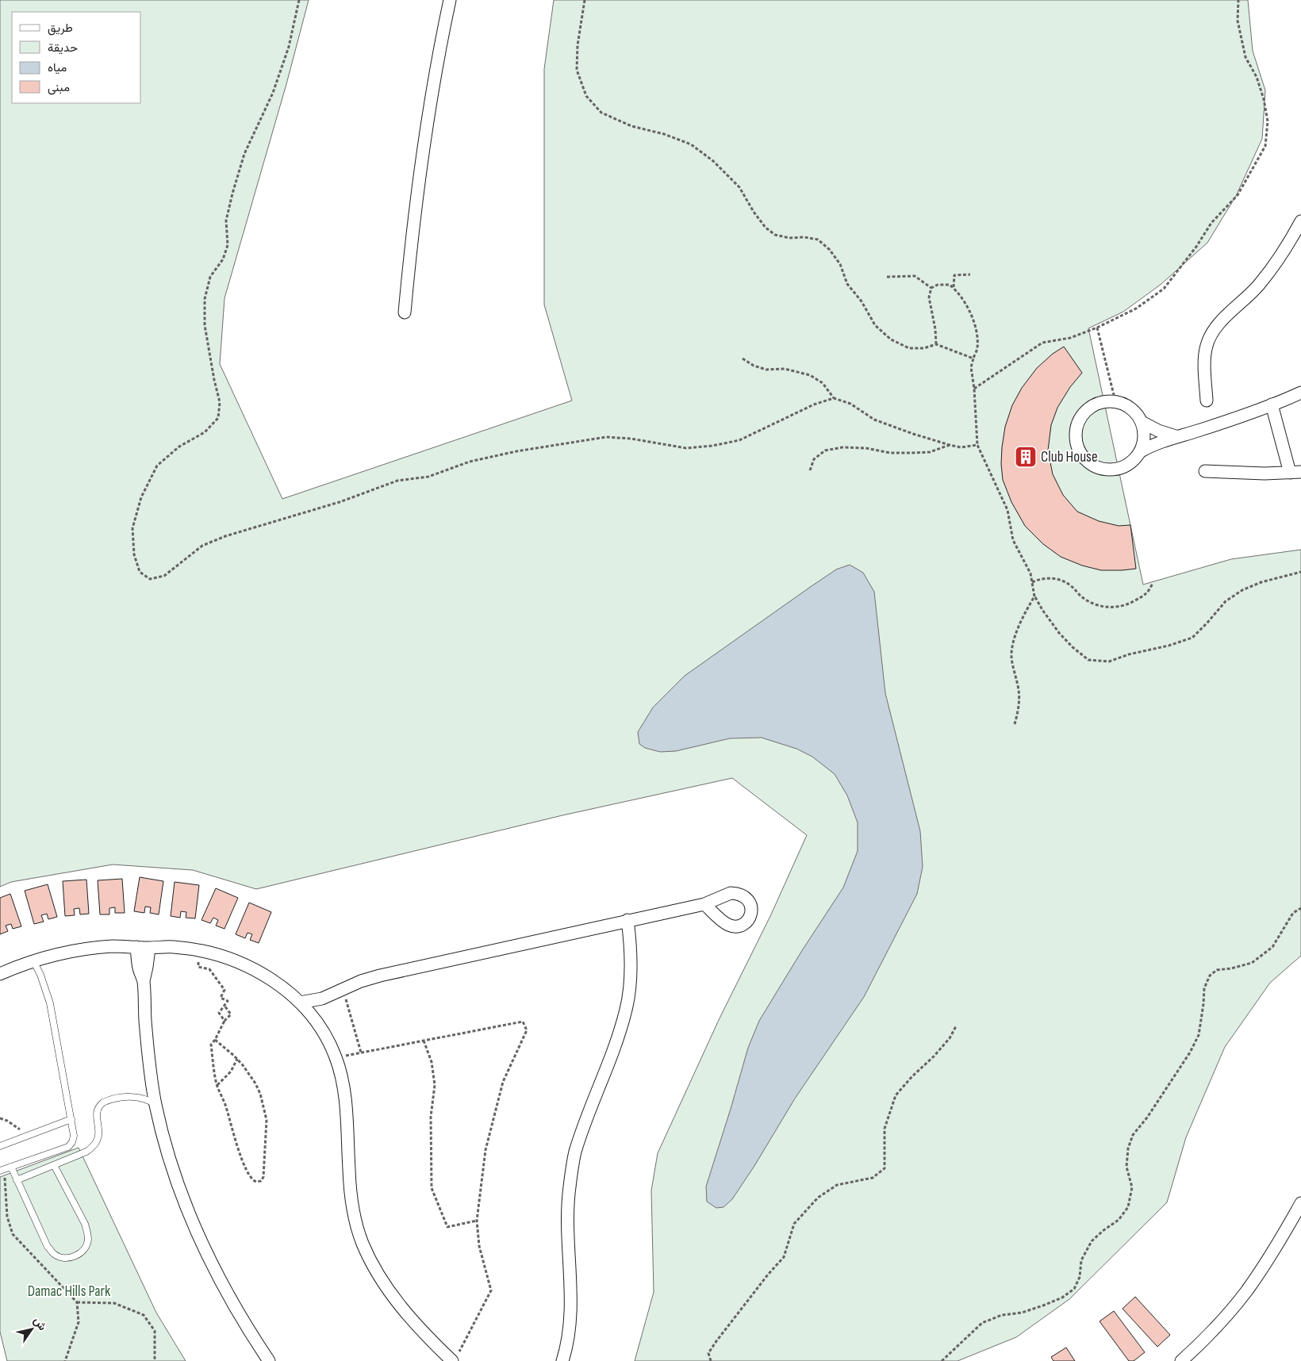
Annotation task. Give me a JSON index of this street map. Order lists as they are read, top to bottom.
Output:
{
  "parks": ["Damac Hills Park"],
  "places": {
    "building": ["Club House"]
  },
  "legend": [
    "طريق",
    "حديقة",
    "مياه",
    "مبنى"
  ],
  "north": "top right"
}
